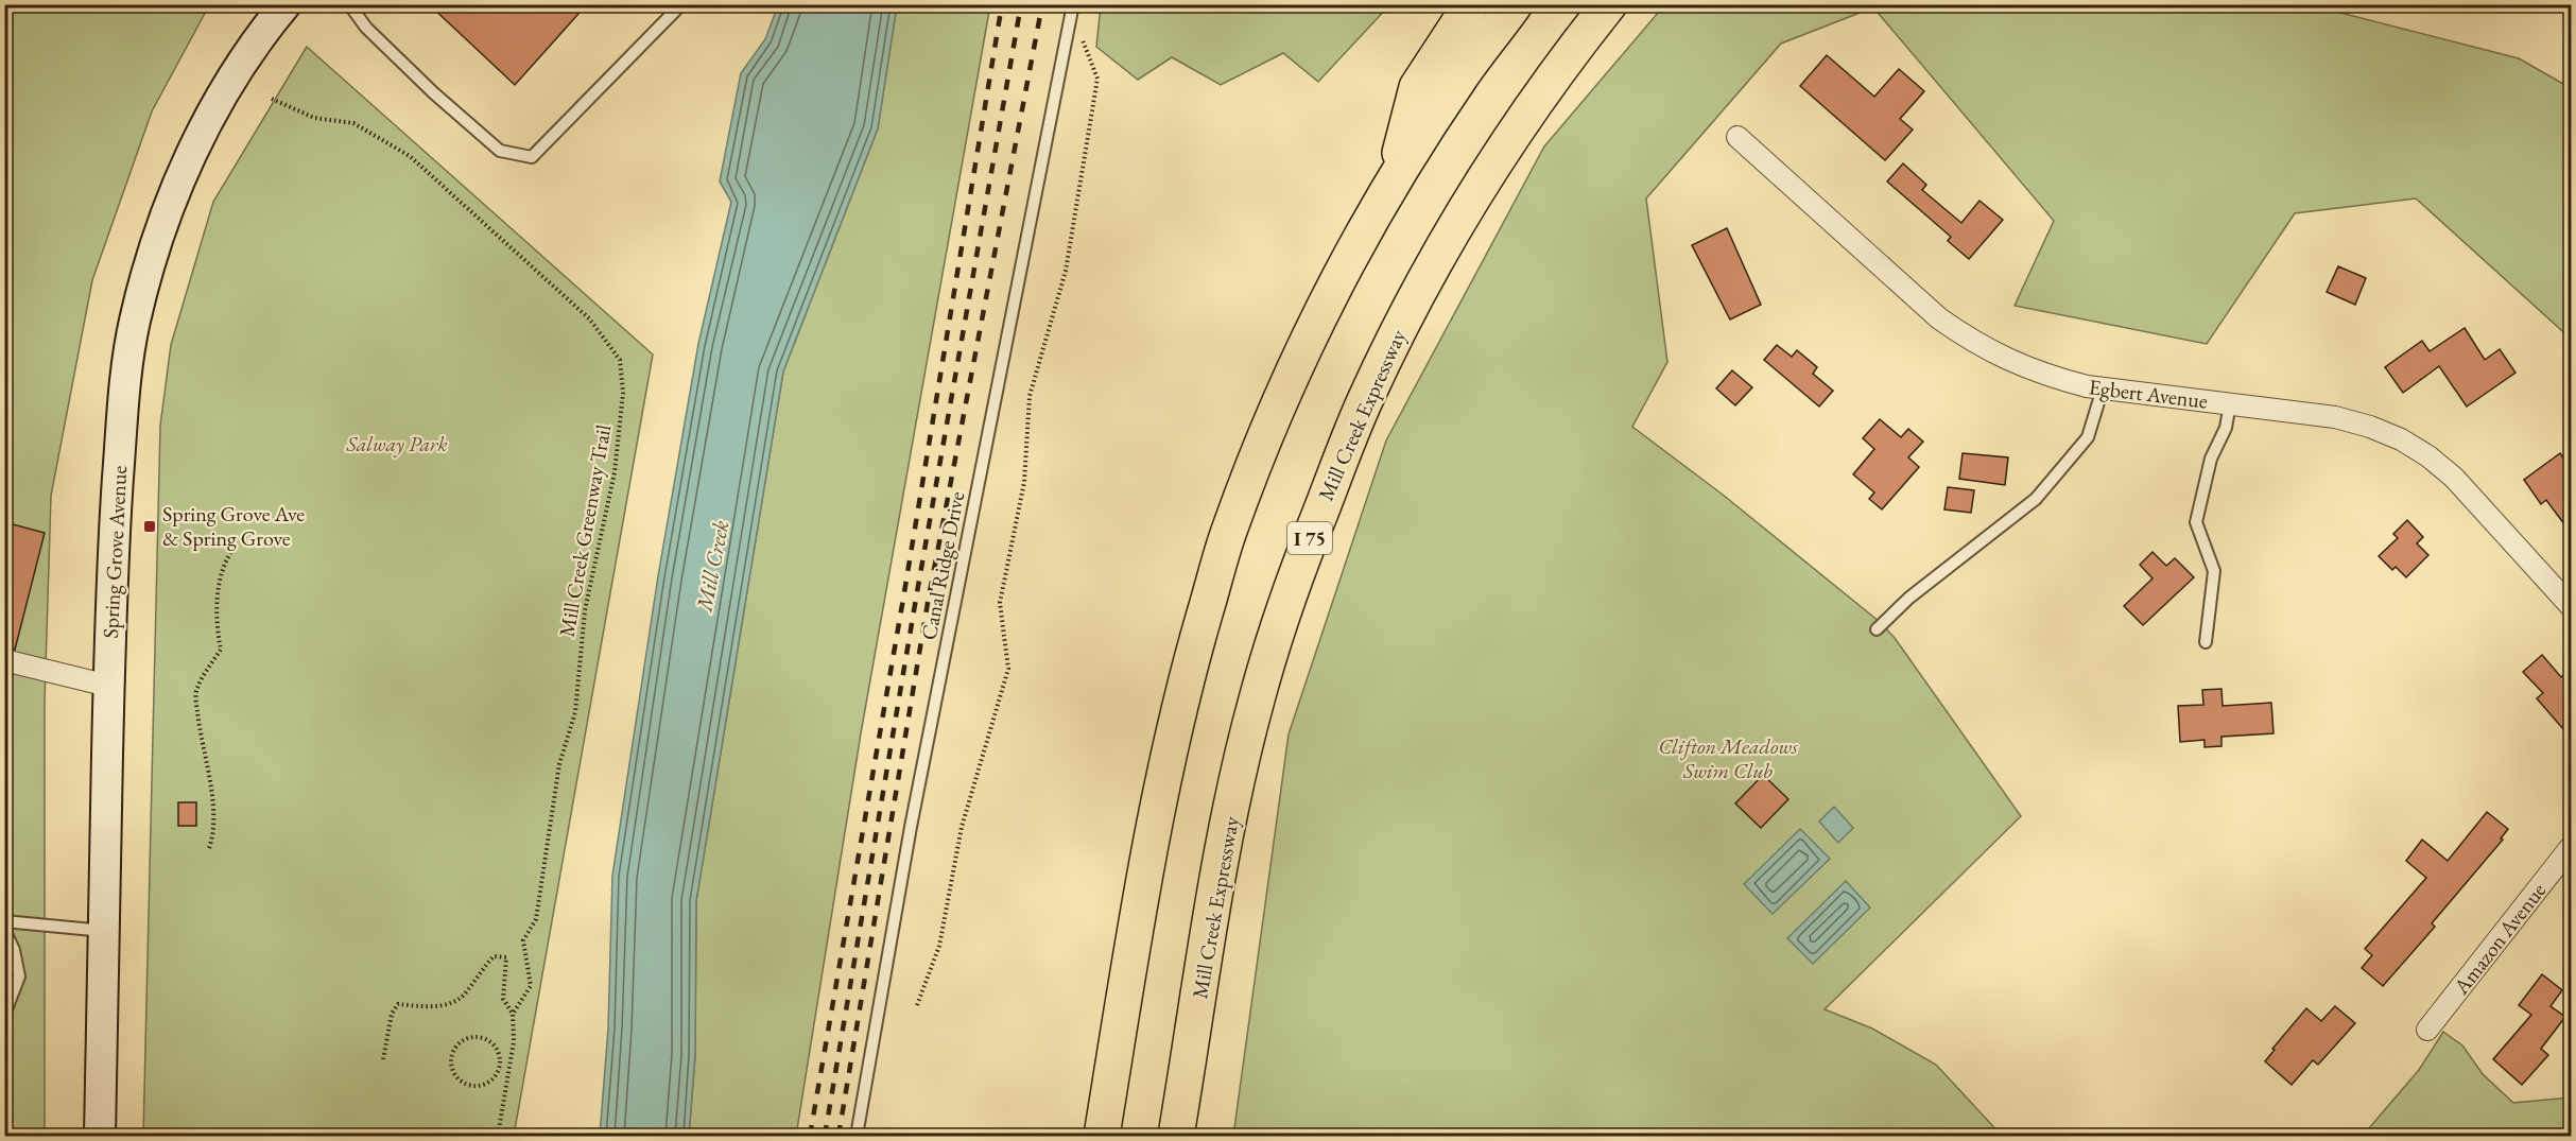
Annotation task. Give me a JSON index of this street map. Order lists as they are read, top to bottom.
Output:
{
  "streets": {
    "highway": ["Mill Creek Expressway", "I 75"],
    "main road": ["Spring Grove Avenue"],
    "street": ["Egbert Avenue", "Amazon Avenue"],
    "lane": ["Canal Ridge Drive"],
    "path": ["Mill Creek Greenway Trail"]
  },
  "water": ["Mill Creek"],
  "parks": ["Salway Park", "Clifton Meadows Swim Club"],
  "places": {
    "transit": ["Spring Grove Ave & Spring Grove"]
  }
}
